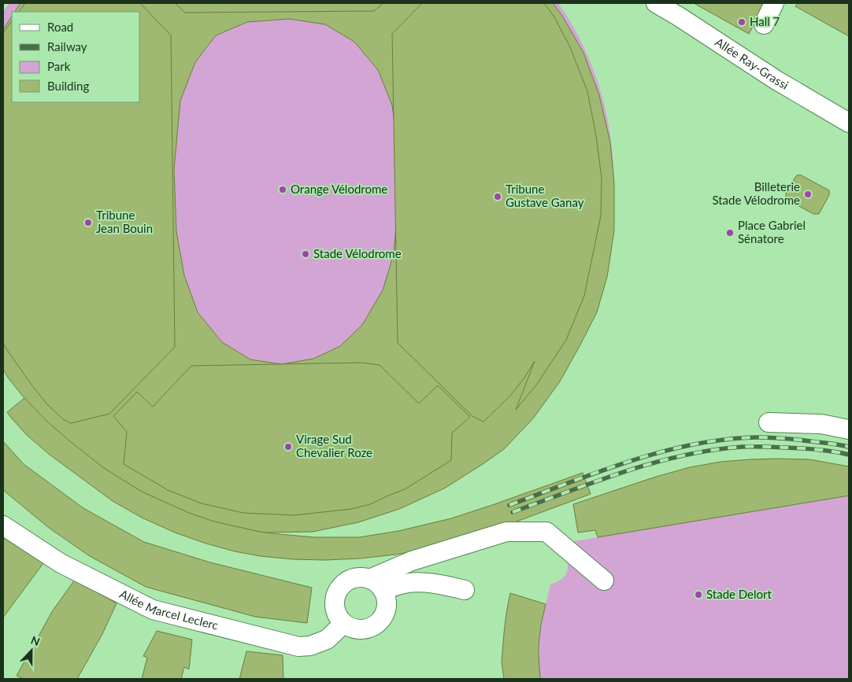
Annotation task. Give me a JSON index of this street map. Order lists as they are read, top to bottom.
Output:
{
  "streets": {
    "street": ["Allée Ray-Grassi", "Allée Marcel Leclerc"]
  },
  "places": [
    "Hall 7",
    "Orange Vélodrome",
    "Billeterie Stade Vélodrome",
    "Tribune Gustave Ganay",
    "Tribune Jean Bouin",
    "Place Gabriel Sénatore",
    "Stade Vélodrome",
    "Virage Sud Chevalier Roze",
    "Stade Delort"
  ],
  "legend": [
    "Road",
    "Railway",
    "Park",
    "Building"
  ],
  "north": "top"
}
